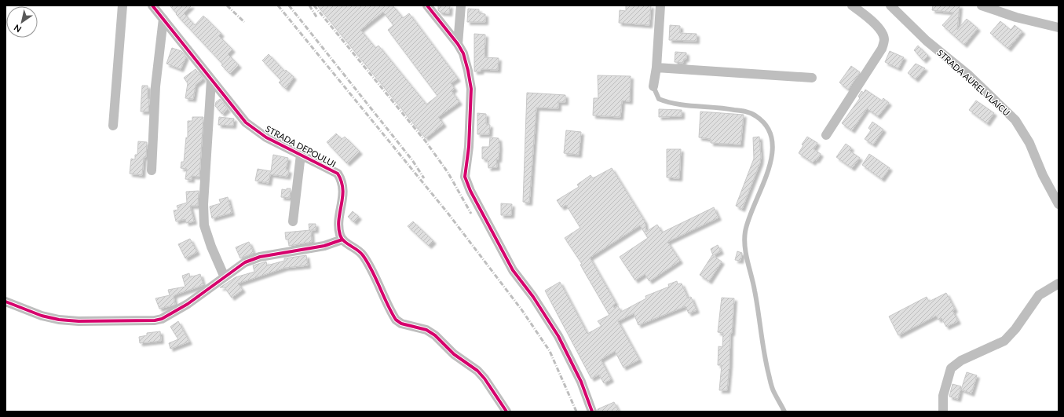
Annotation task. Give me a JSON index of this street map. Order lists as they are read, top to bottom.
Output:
{
  "streets": {
    "street": ["STRADA AUREL VLAICU", "STRADA DEPOULUI"]
  },
  "north": "bottom left"
}
